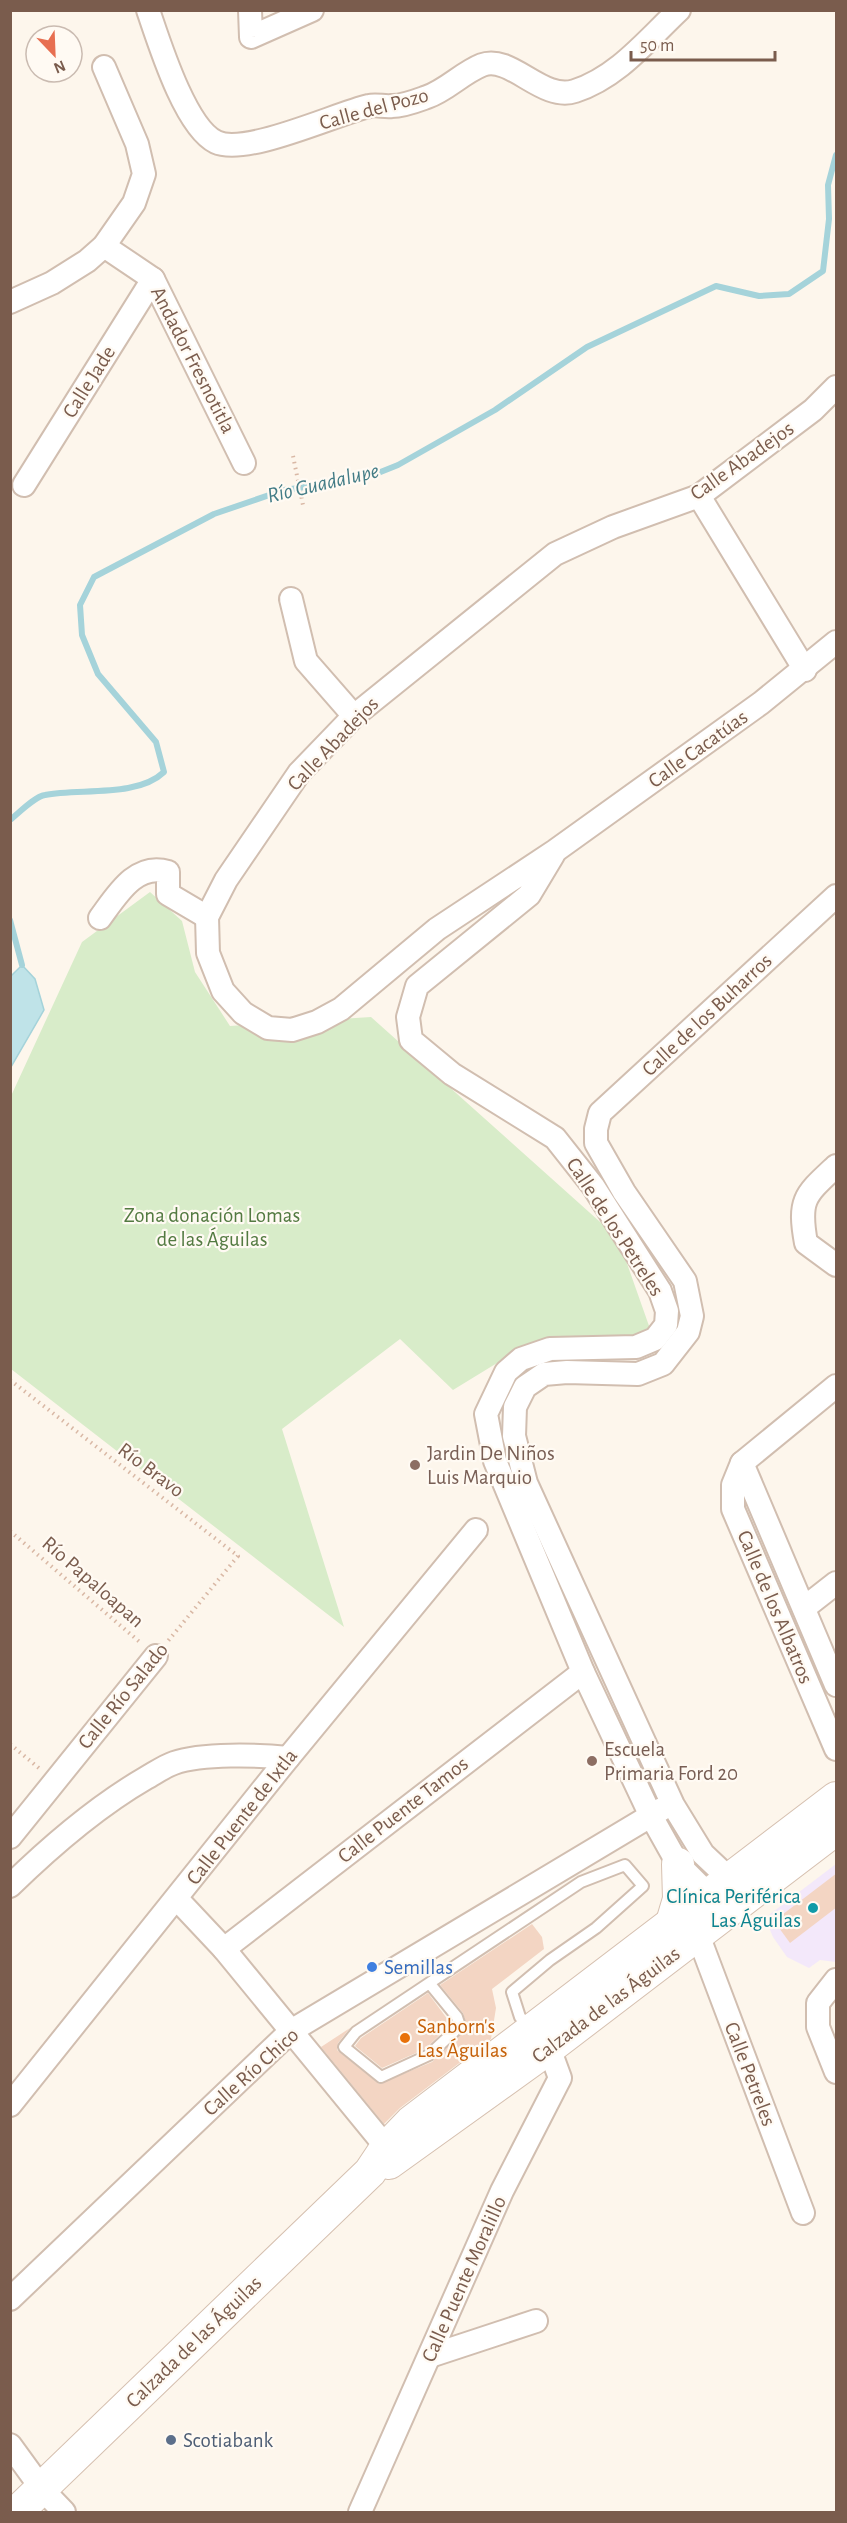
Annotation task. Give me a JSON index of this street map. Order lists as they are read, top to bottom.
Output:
{
  "streets": {
    "main road": ["Calzada de las Águilas"],
    "street": [
      "Calle del Pozo",
      "Andador Fresnotitla",
      "Calle Jade",
      "Calle Abadejos",
      "Calle Cacatúas",
      "Calle de los Buharros",
      "Calle de los Petreles",
      "Calle de los Albatros",
      "Calle Río Salado",
      "Calle Puente Tamos",
      "Calle Puente de Ixtla",
      "Calle Río Chico",
      "Calle Petreles",
      "Calle Puente Moralillo"
    ],
    "path": ["Río Bravo", "Río Papaloapan"]
  },
  "crossings": [
    ["Andador Fresnotitla", "Calle Jade"],
    ["Calle Abadejos", "Calle Cacatúas"],
    ["Calle Abadejos", "Calle de los Petreles"],
    ["Calle Cacatúas", "Calle de los Petreles"],
    ["Calle de los Buharros", "Calle de los Petreles"],
    ["Calle de los Petreles", "Calle Puente Tamos"],
    ["Calle de los Petreles", "Calzada de las Águilas"],
    ["Calle de los Petreles", "Calle Río Chico"],
    ["Río Bravo", "Calle Río Salado"],
    ["Río Papaloapan", "Calle Río Salado"],
    ["Calzada de las Águilas", "Calle Petreles"],
    ["Calzada de las Águilas", "Calle Puente Moralillo"]
  ],
  "water": ["Río Guadalupe"],
  "parks": ["Zona donación Lomas de las Águilas"],
  "places": [
    "Jardin De Niños Luis Marquio",
    "Escuela Primaria Ford 20",
    "Clínica Periférica Las Águilas",
    "Semillas",
    "Sanborn's Las Águilas",
    "Scotiabank"
  ],
  "scale_bar": "50 m",
  "north": "bottom right"
}
